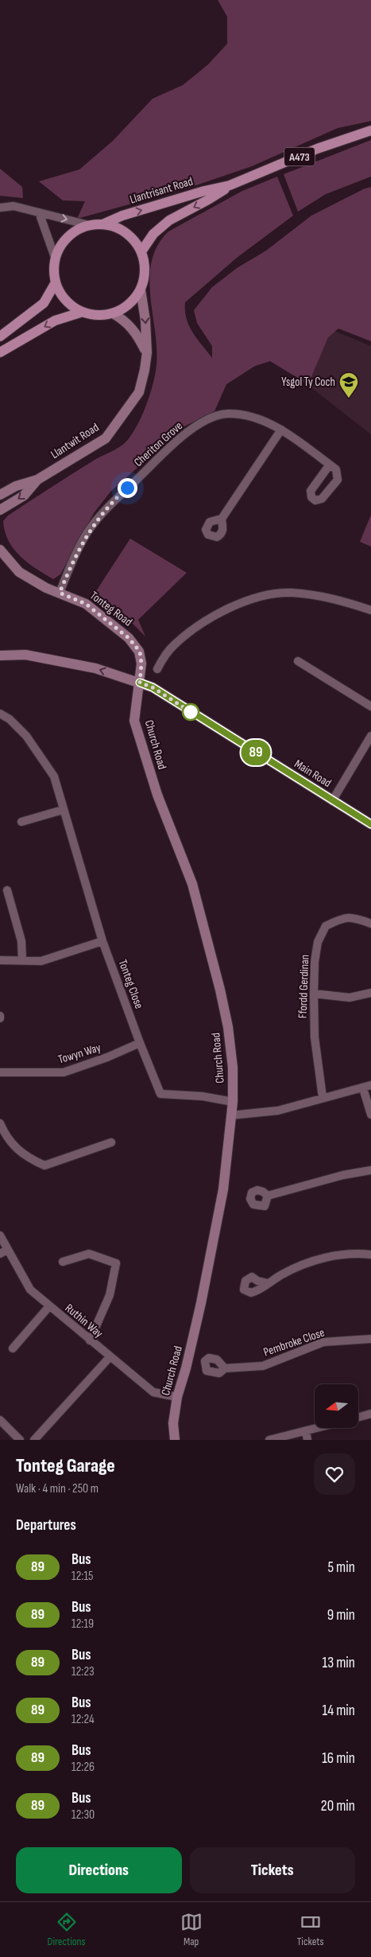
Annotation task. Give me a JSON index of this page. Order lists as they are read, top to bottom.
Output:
{
  "streets": {
    "main road": [
      "A473",
      "Llantrisant Road",
      "Llantwit Road",
      "Tonteg Road",
      "Church Road",
      "Main Road"
    ],
    "street": [
      "Cheriton Grove",
      "Tonteg Close",
      "Ffordd Gerdinan",
      "Towyn Way",
      "Ruthin Way",
      "Pembroke Close"
    ]
  },
  "crossings": [
    ["Llantrisant Road", "Llantwit Road"],
    ["Cheriton Grove", "Tonteg Road"],
    ["Tonteg Road", "Church Road"],
    ["Tonteg Road", "Main Road"],
    ["Church Road", "Main Road"],
    ["Church Road", "Tonteg Close"],
    ["Church Road", "Ruthin Way"],
    ["Tonteg Close", "Towyn Way"]
  ],
  "places": {
    "school or university": ["Ysgol Ty Coch"]
  },
  "lines": ["bus line 89"],
  "north": "left",
  "page": {
    "on_map": "89",
    "heading": [
      ["Tonteg Garage", "Walk · 4 min · 250 m"],
      "Departures"
    ],
    "list": [
      {
        "mark": "89",
        "name": "Bus",
        "note": "12:15",
        "value": "5 min"
      },
      {
        "mark": "89",
        "name": "Bus",
        "note": "12:19",
        "value": "9 min"
      },
      {
        "mark": "89",
        "name": "Bus",
        "note": "12:23",
        "value": "13 min"
      },
      {
        "mark": "89",
        "name": "Bus",
        "note": "12:24",
        "value": "14 min"
      },
      {
        "mark": "89",
        "name": "Bus",
        "note": "12:26",
        "value": "16 min"
      },
      {
        "mark": "89",
        "name": "Bus",
        "note": "12:30",
        "value": "20 min"
      }
    ],
    "buttons": ["Directions", "Tickets"],
    "tabs": ["Directions", "Map", "Tickets"]
  }
}
